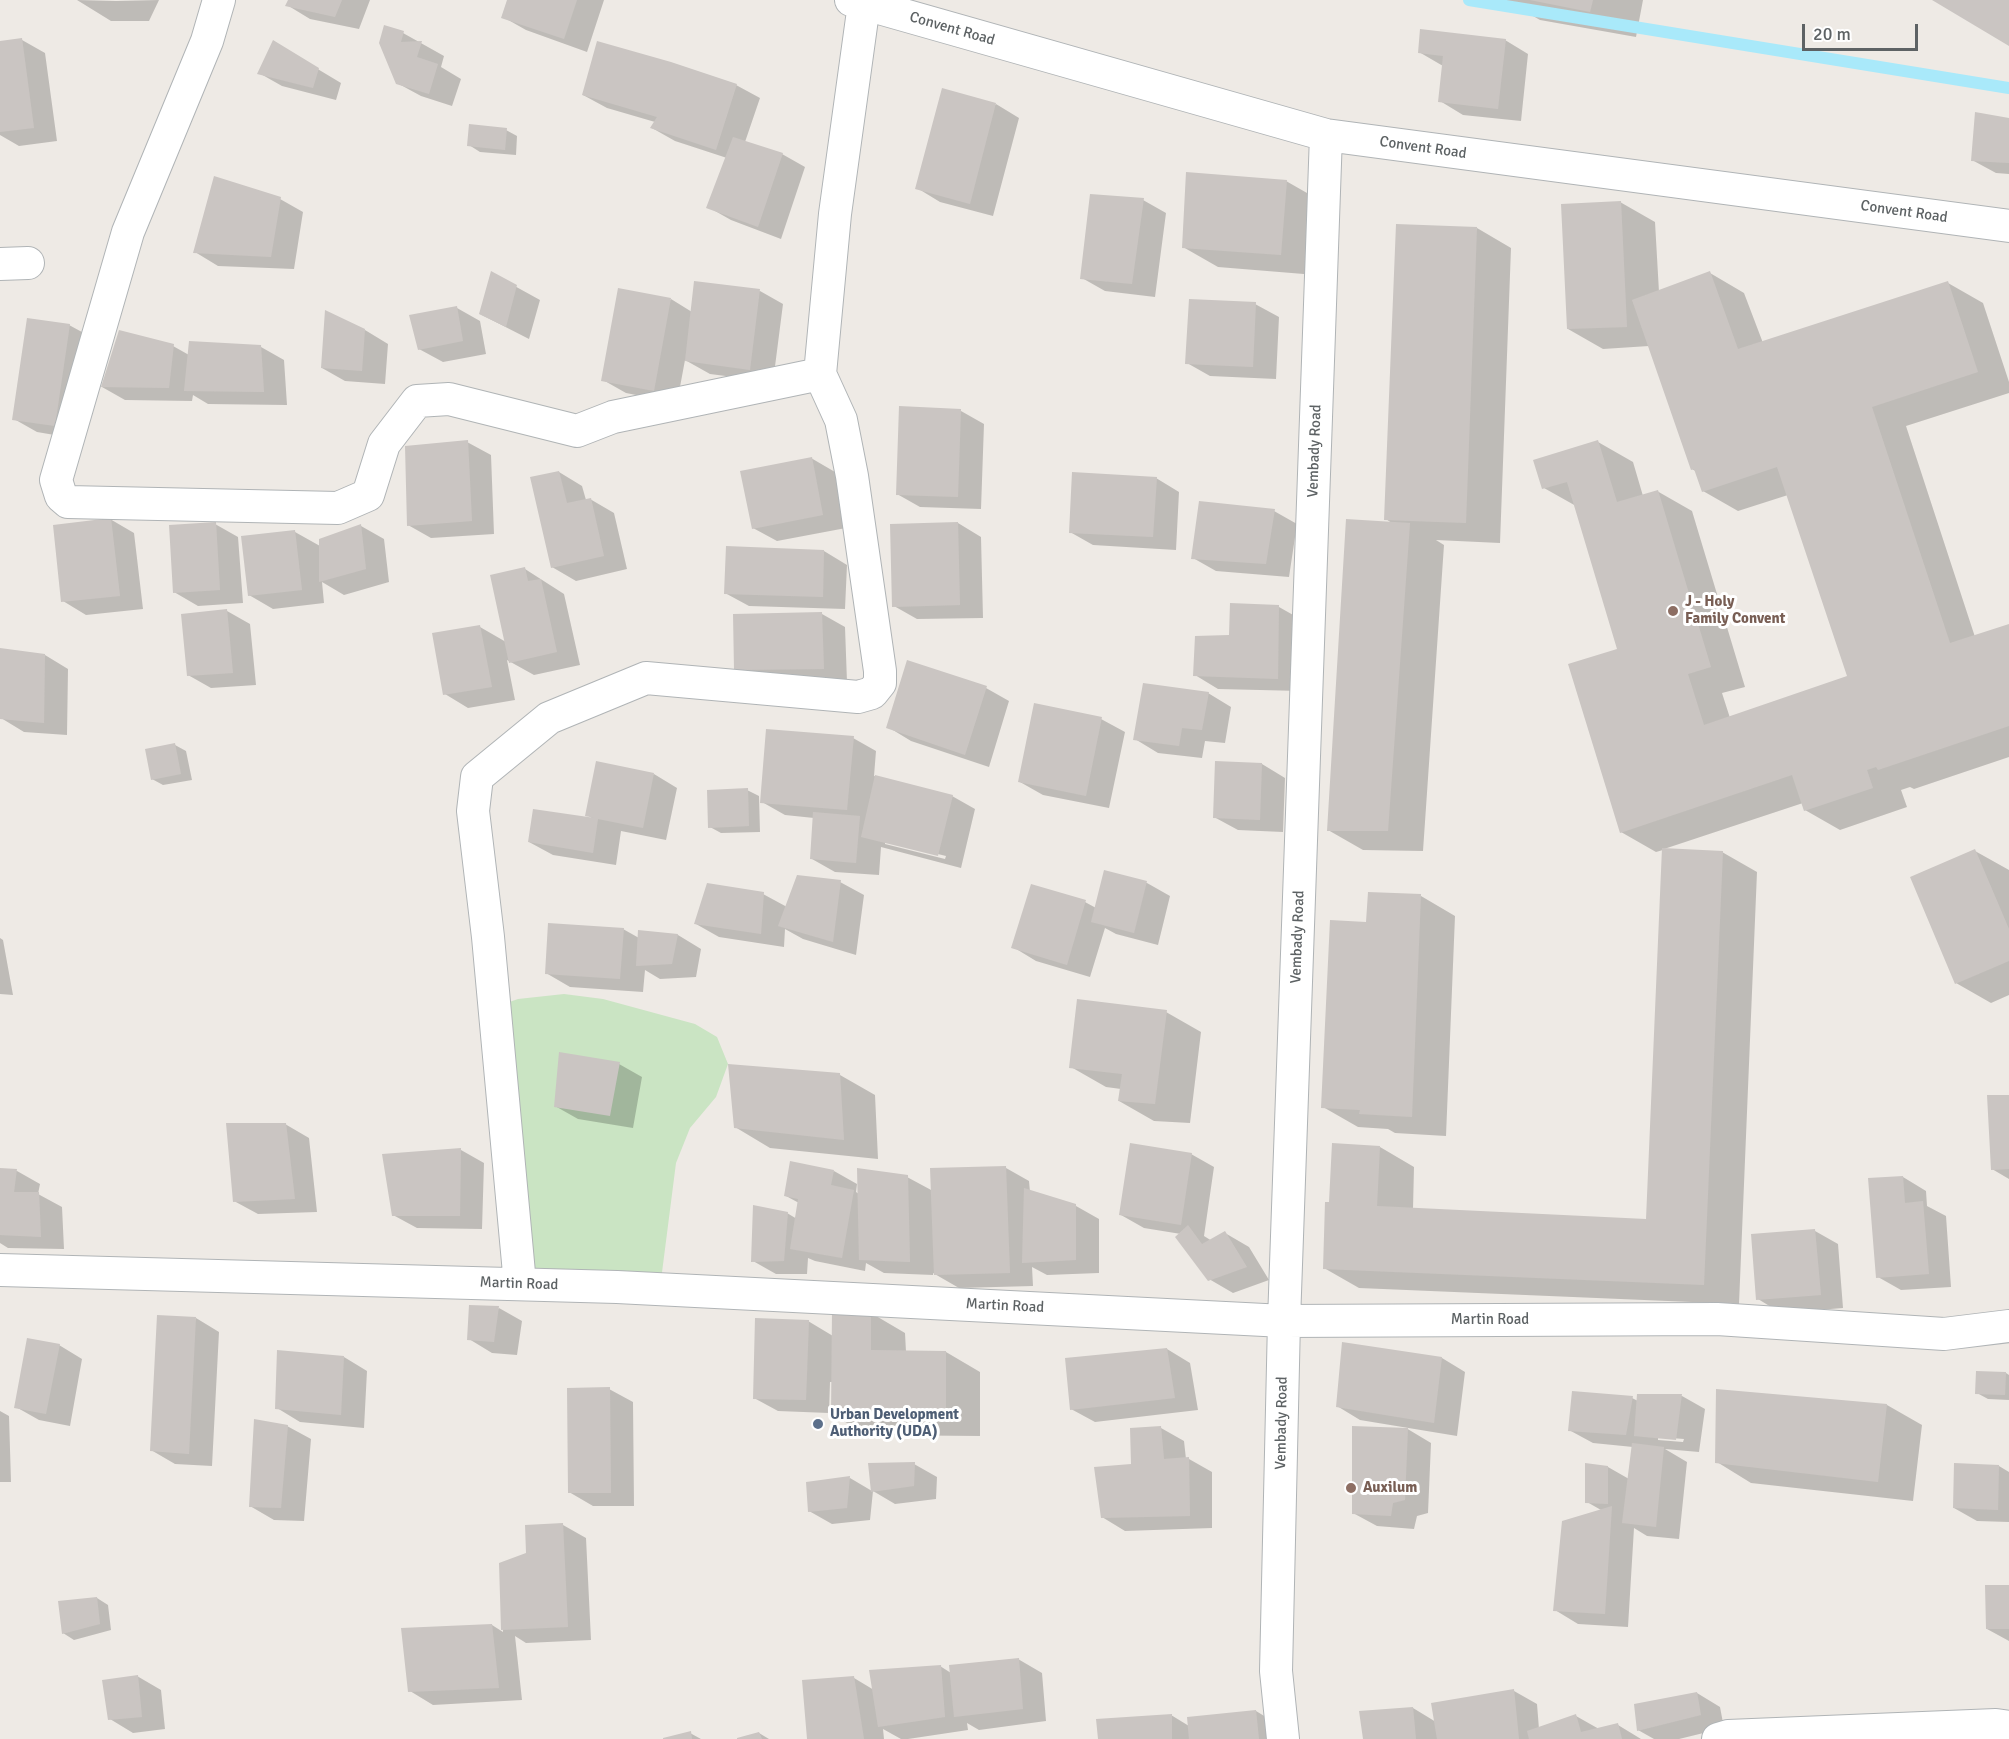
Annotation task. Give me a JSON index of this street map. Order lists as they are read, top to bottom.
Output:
{
  "streets": {
    "street": ["Convent Road", "Vembady Road", "Martin Road"]
  },
  "crossings": [
    ["Convent Road", "Vembady Road"],
    ["Vembady Road", "Martin Road"]
  ],
  "places": ["J - Holy Family Convent", "Urban Development Authority (UDA)", "Auxilum"],
  "scale_bar": "20 m"
}
